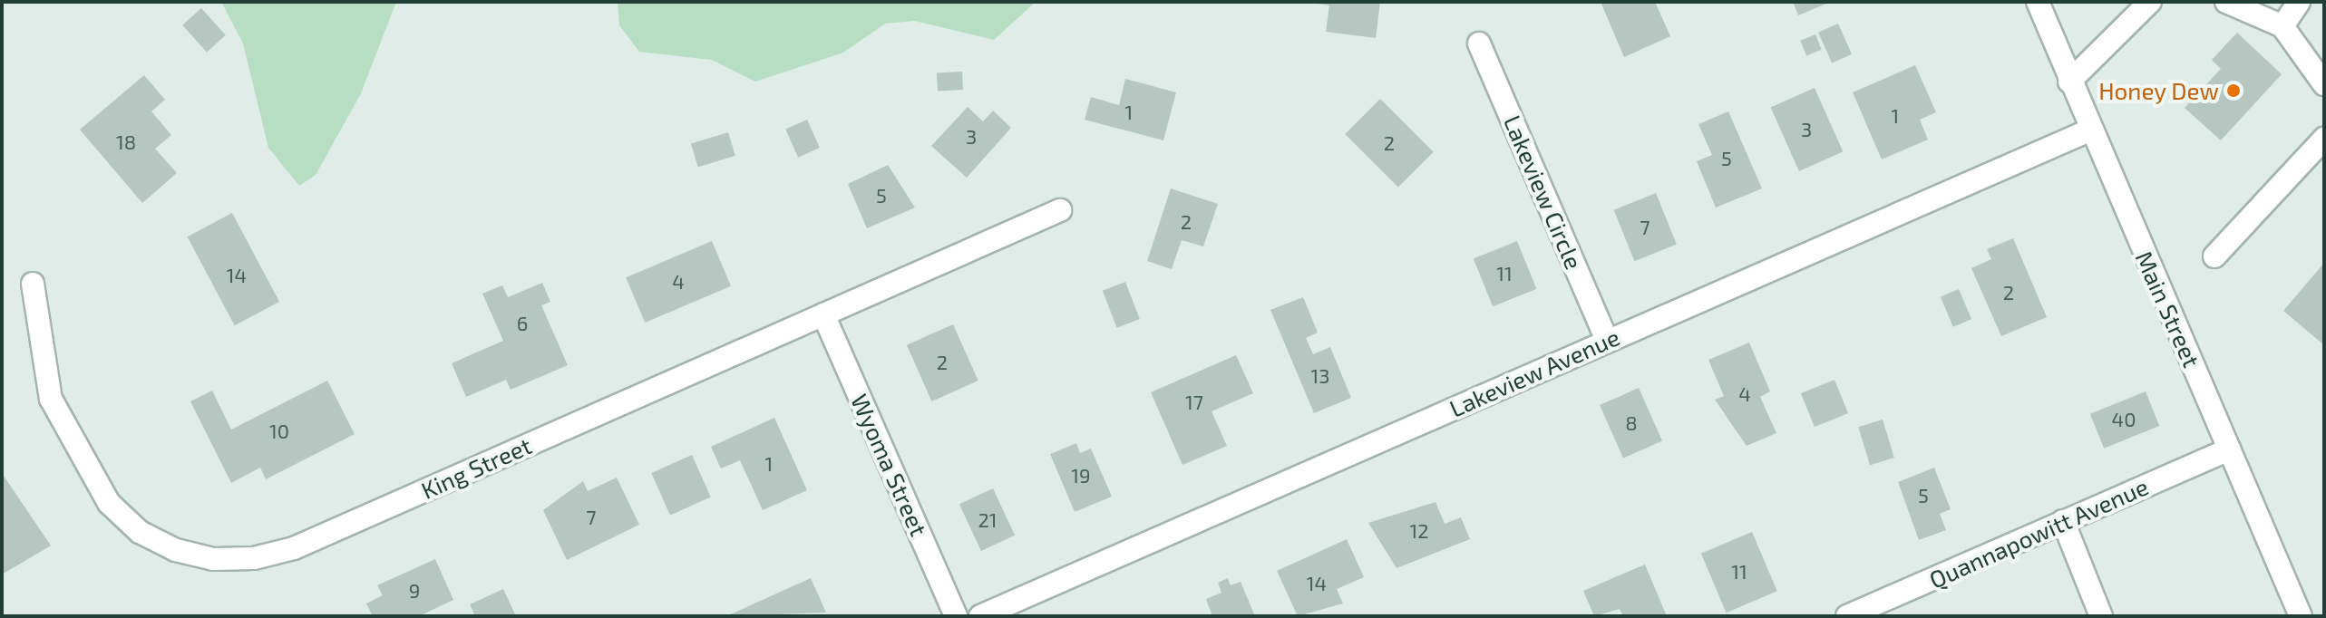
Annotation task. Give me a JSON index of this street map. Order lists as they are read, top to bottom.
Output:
{
  "streets": {
    "street": [
      "Lakeview Circle",
      "Main Street",
      "Lakeview Avenue",
      "Wyoma Street",
      "King Street",
      "Quannapowitt Avenue"
    ]
  },
  "crossings": [
    ["Lakeview Circle", "Lakeview Avenue"],
    ["Main Street", "Lakeview Avenue"],
    ["Main Street", "Quannapowitt Avenue"],
    ["Wyoma Street", "King Street"]
  ],
  "places": ["Honey Dew"],
  "house_numbers": [
    "1",
    "1",
    "3",
    "3",
    "18",
    "2",
    "5",
    "5",
    "2",
    "7",
    "11",
    "14",
    "4",
    "2",
    "6",
    "2",
    "13",
    "4",
    "17",
    "40",
    "8",
    "10",
    "1",
    "19",
    "5",
    "7",
    "21",
    "12",
    "11",
    "14",
    "9"
  ]
}
